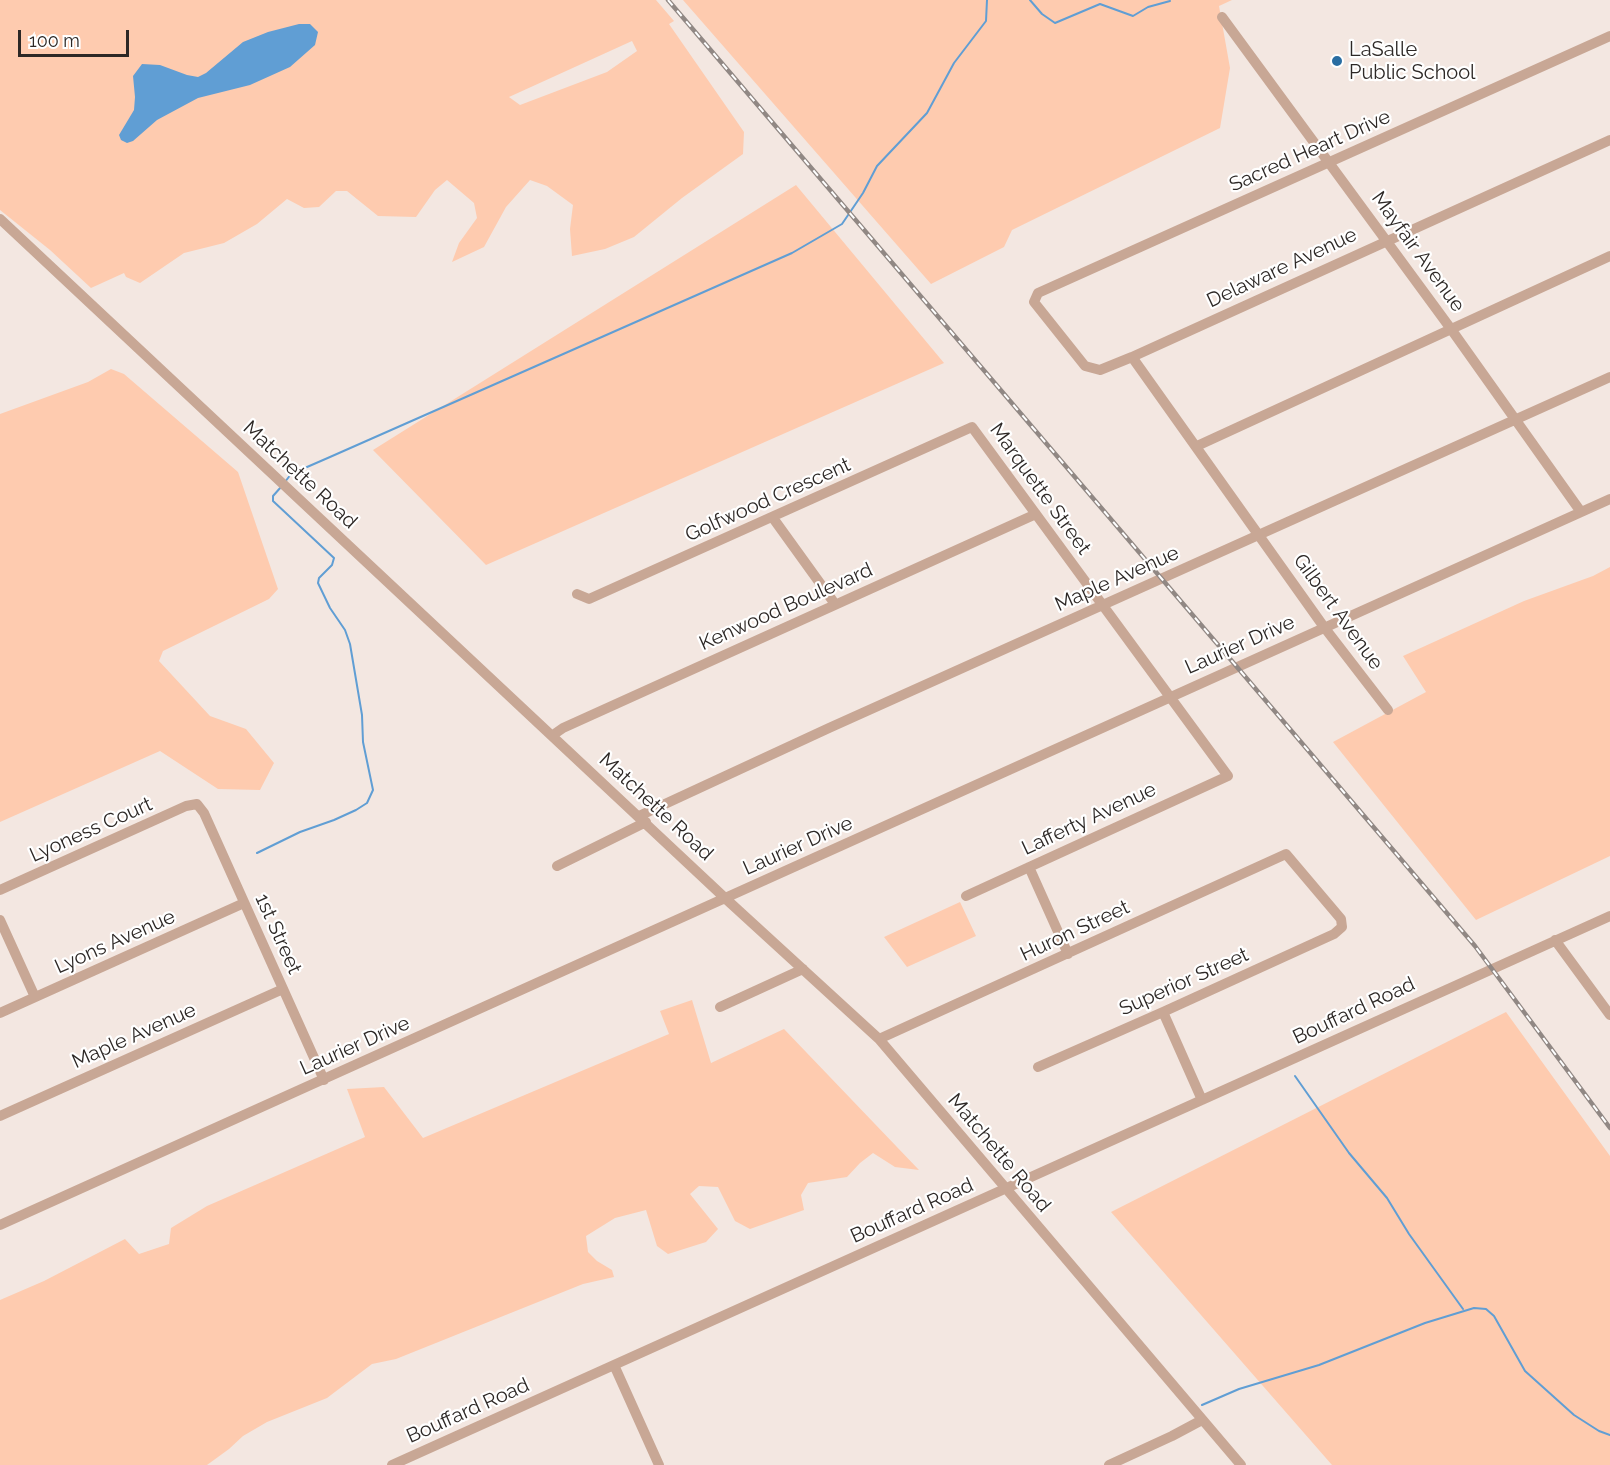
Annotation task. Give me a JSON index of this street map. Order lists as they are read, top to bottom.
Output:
{
  "streets": {
    "street": [
      "Sacred Heart Drive",
      "Mayfair Avenue",
      "Delaware Avenue",
      "Matchette Road",
      "Marquette Street",
      "Golfwood Crescent",
      "Maple Avenue",
      "Kenwood Boulevard",
      "Gilbert Avenue",
      "Laurier Drive",
      "Lafferty Avenue",
      "Lyoness Court",
      "Huron Street",
      "1st Street",
      "Lyons Avenue",
      "Superior Street",
      "Bouffard Road"
    ]
  },
  "crossings": [
    ["Sacred Heart Drive", "Mayfair Avenue"],
    ["Sacred Heart Drive", "Delaware Avenue"],
    ["Mayfair Avenue", "Delaware Avenue"],
    ["Mayfair Avenue", "Maple Avenue"],
    ["Mayfair Avenue", "Laurier Drive"],
    ["Delaware Avenue", "Gilbert Avenue"],
    ["Matchette Road", "Maple Avenue"],
    ["Matchette Road", "Kenwood Boulevard"],
    ["Matchette Road", "Laurier Drive"],
    ["Matchette Road", "Huron Street"],
    ["Matchette Road", "Bouffard Road"],
    ["Marquette Street", "Golfwood Crescent"],
    ["Marquette Street", "Maple Avenue"],
    ["Marquette Street", "Kenwood Boulevard"],
    ["Marquette Street", "Laurier Drive"],
    ["Marquette Street", "Lafferty Avenue"],
    ["Maple Avenue", "Gilbert Avenue"],
    ["Maple Avenue", "1st Street"],
    ["Gilbert Avenue", "Laurier Drive"],
    ["Laurier Drive", "1st Street"],
    ["Lyoness Court", "1st Street"],
    ["Huron Street", "Superior Street"],
    ["1st Street", "Lyons Avenue"]
  ],
  "places": ["LaSalle Public School"],
  "scale_bar": "100 m"
}
